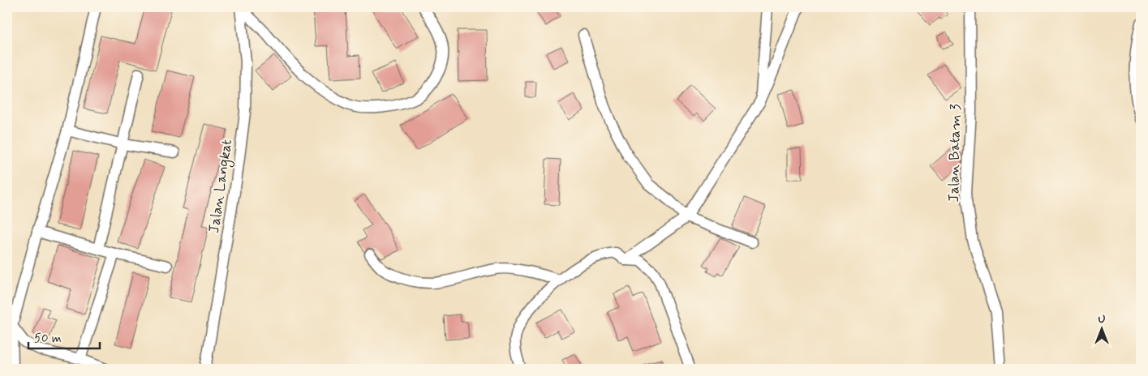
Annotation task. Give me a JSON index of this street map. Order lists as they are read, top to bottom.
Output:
{
  "streets": {
    "street": ["Jalan Batam 3", "Jalan Langkat"]
  },
  "scale_bar": "50 m",
  "north": "top"
}
